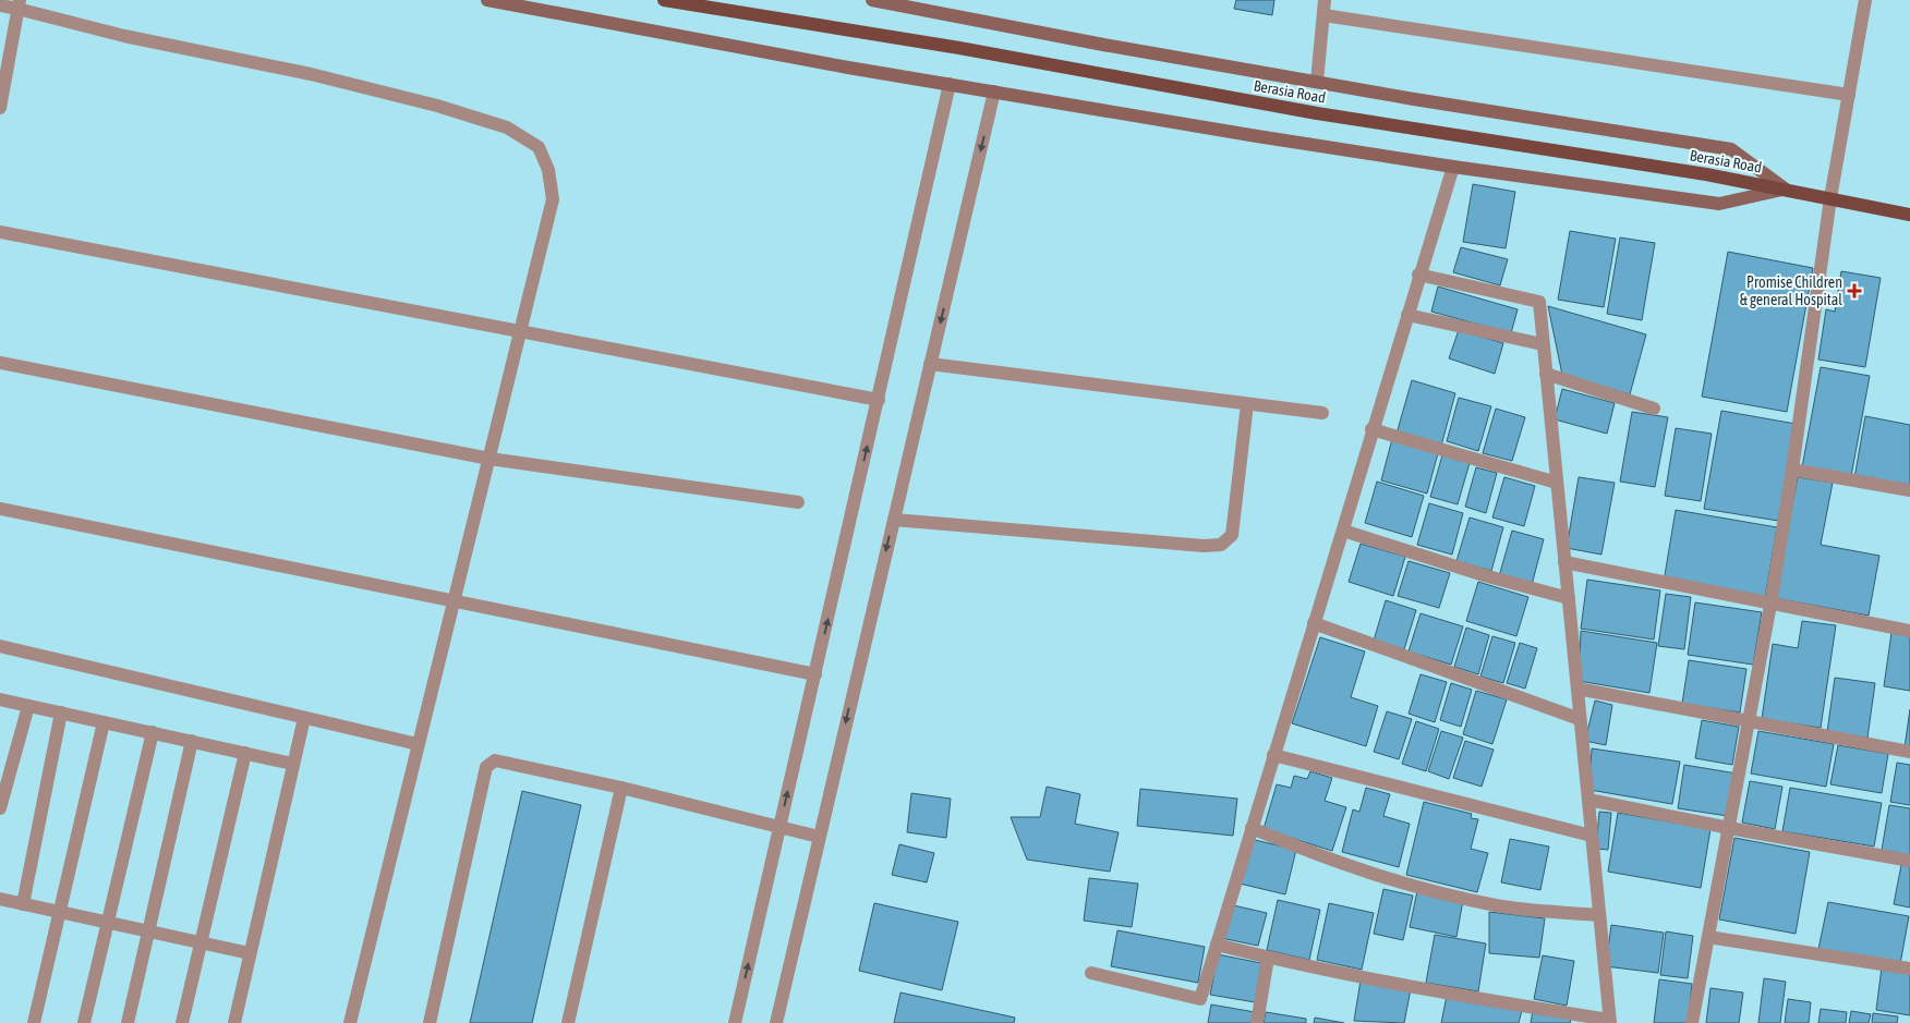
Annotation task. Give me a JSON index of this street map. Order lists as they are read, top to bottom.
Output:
{
  "streets": {
    "main road": ["Berasia Road"]
  },
  "places": {
    "health": ["Promise Children & general Hospital"]
  }
}
